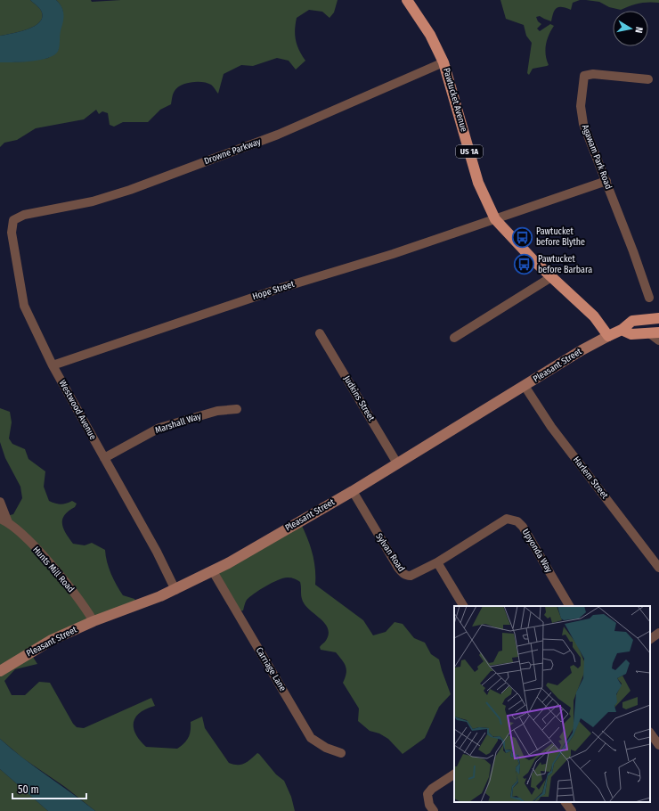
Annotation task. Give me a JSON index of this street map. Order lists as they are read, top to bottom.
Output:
{
  "streets": {
    "main road": ["Pawtucket Avenue", "US 1A", "Pleasant Street"],
    "street": [
      "Drowne Parkway",
      "Agawam Park Road",
      "Hope Street",
      "Judkins Street",
      "Westwood Avenue",
      "Marshall Way",
      "Harlem Street",
      "Upyonda Way",
      "Sylvan Road",
      "Hunts Mill Road",
      "Carriage Lane"
    ]
  },
  "crossings": [
    ["Pawtucket Avenue", "Drowne Parkway"],
    ["Pawtucket Avenue", "Hope Street"],
    ["Pawtucket Avenue", "Pleasant Street"],
    ["Drowne Parkway", "Westwood Avenue"],
    ["Agawam Park Road", "Hope Street"],
    ["Hope Street", "Westwood Avenue"],
    ["Pleasant Street", "Judkins Street"],
    ["Pleasant Street", "Westwood Avenue"],
    ["Pleasant Street", "Harlem Street"],
    ["Pleasant Street", "Sylvan Road"],
    ["Pleasant Street", "Hunts Mill Road"],
    ["Pleasant Street", "Carriage Lane"],
    ["Westwood Avenue", "Marshall Way"],
    ["Upyonda Way", "Sylvan Road"]
  ],
  "places": {
    "bus stop": ["Pawtucket before Blythe", "Pawtucket before Barbara"]
  },
  "scale_bar": "50 m",
  "north": "right"
}
